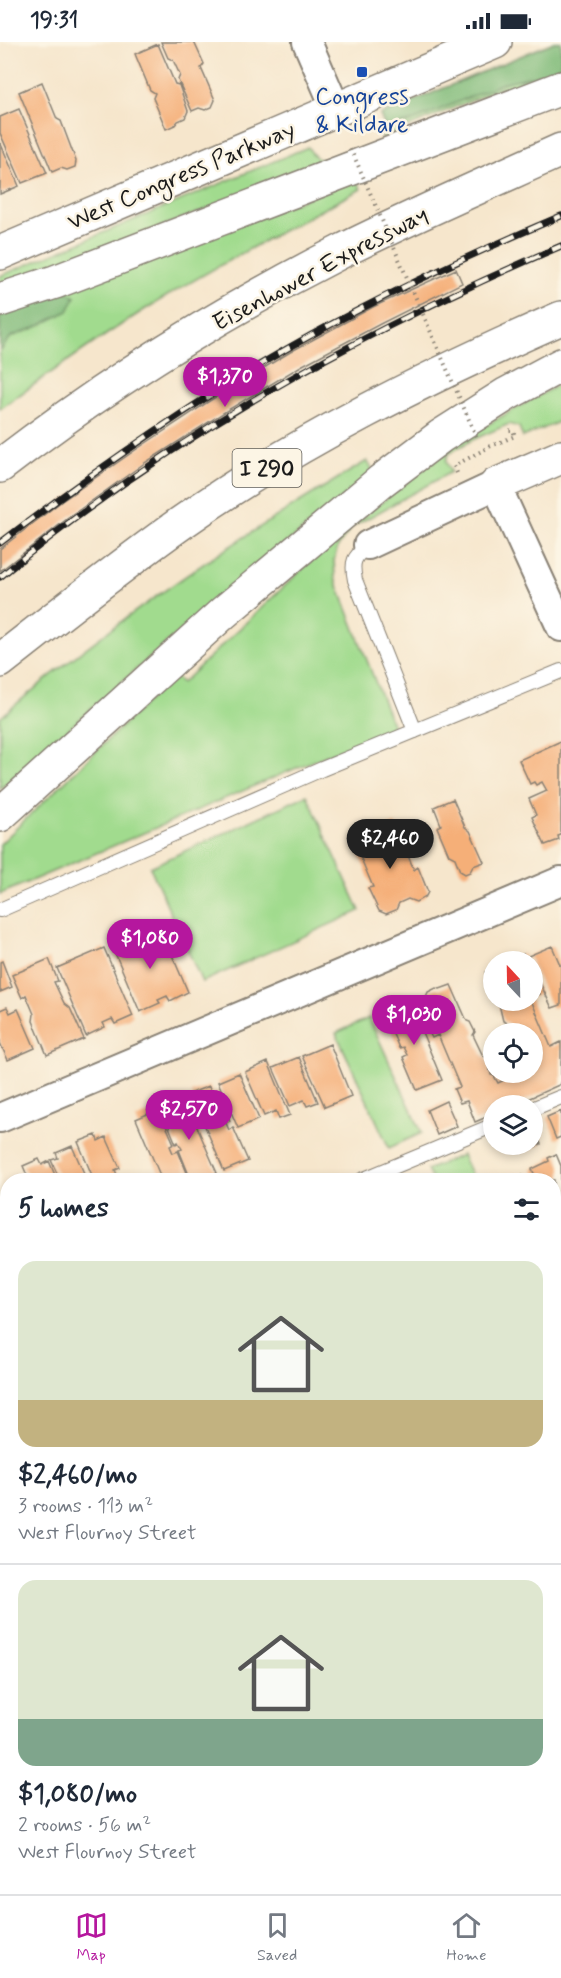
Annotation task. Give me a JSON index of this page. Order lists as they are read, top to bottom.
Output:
{
  "streets": {
    "main road": ["West Congress Parkway", "Eisenhower Expressway", "I 290"]
  },
  "places": {
    "transit": ["Congress & Kildare"]
  },
  "north": "top",
  "page": {
    "status": "19:31",
    "price": [
      "$1,370",
      "$2,460",
      "$1,080",
      "$1,030",
      "$2,570"
    ],
    "heading": "5 homes",
    "list": [
      {
        "name": "$2,460/mo",
        "note": "3 rooms · 113 m² · West Flournoy Street"
      },
      {
        "name": "$1,080/mo",
        "note": "2 rooms · 56 m² · West Flournoy Street"
      }
    ],
    "tabs": ["Map", "Saved", "Home"]
  }
}
